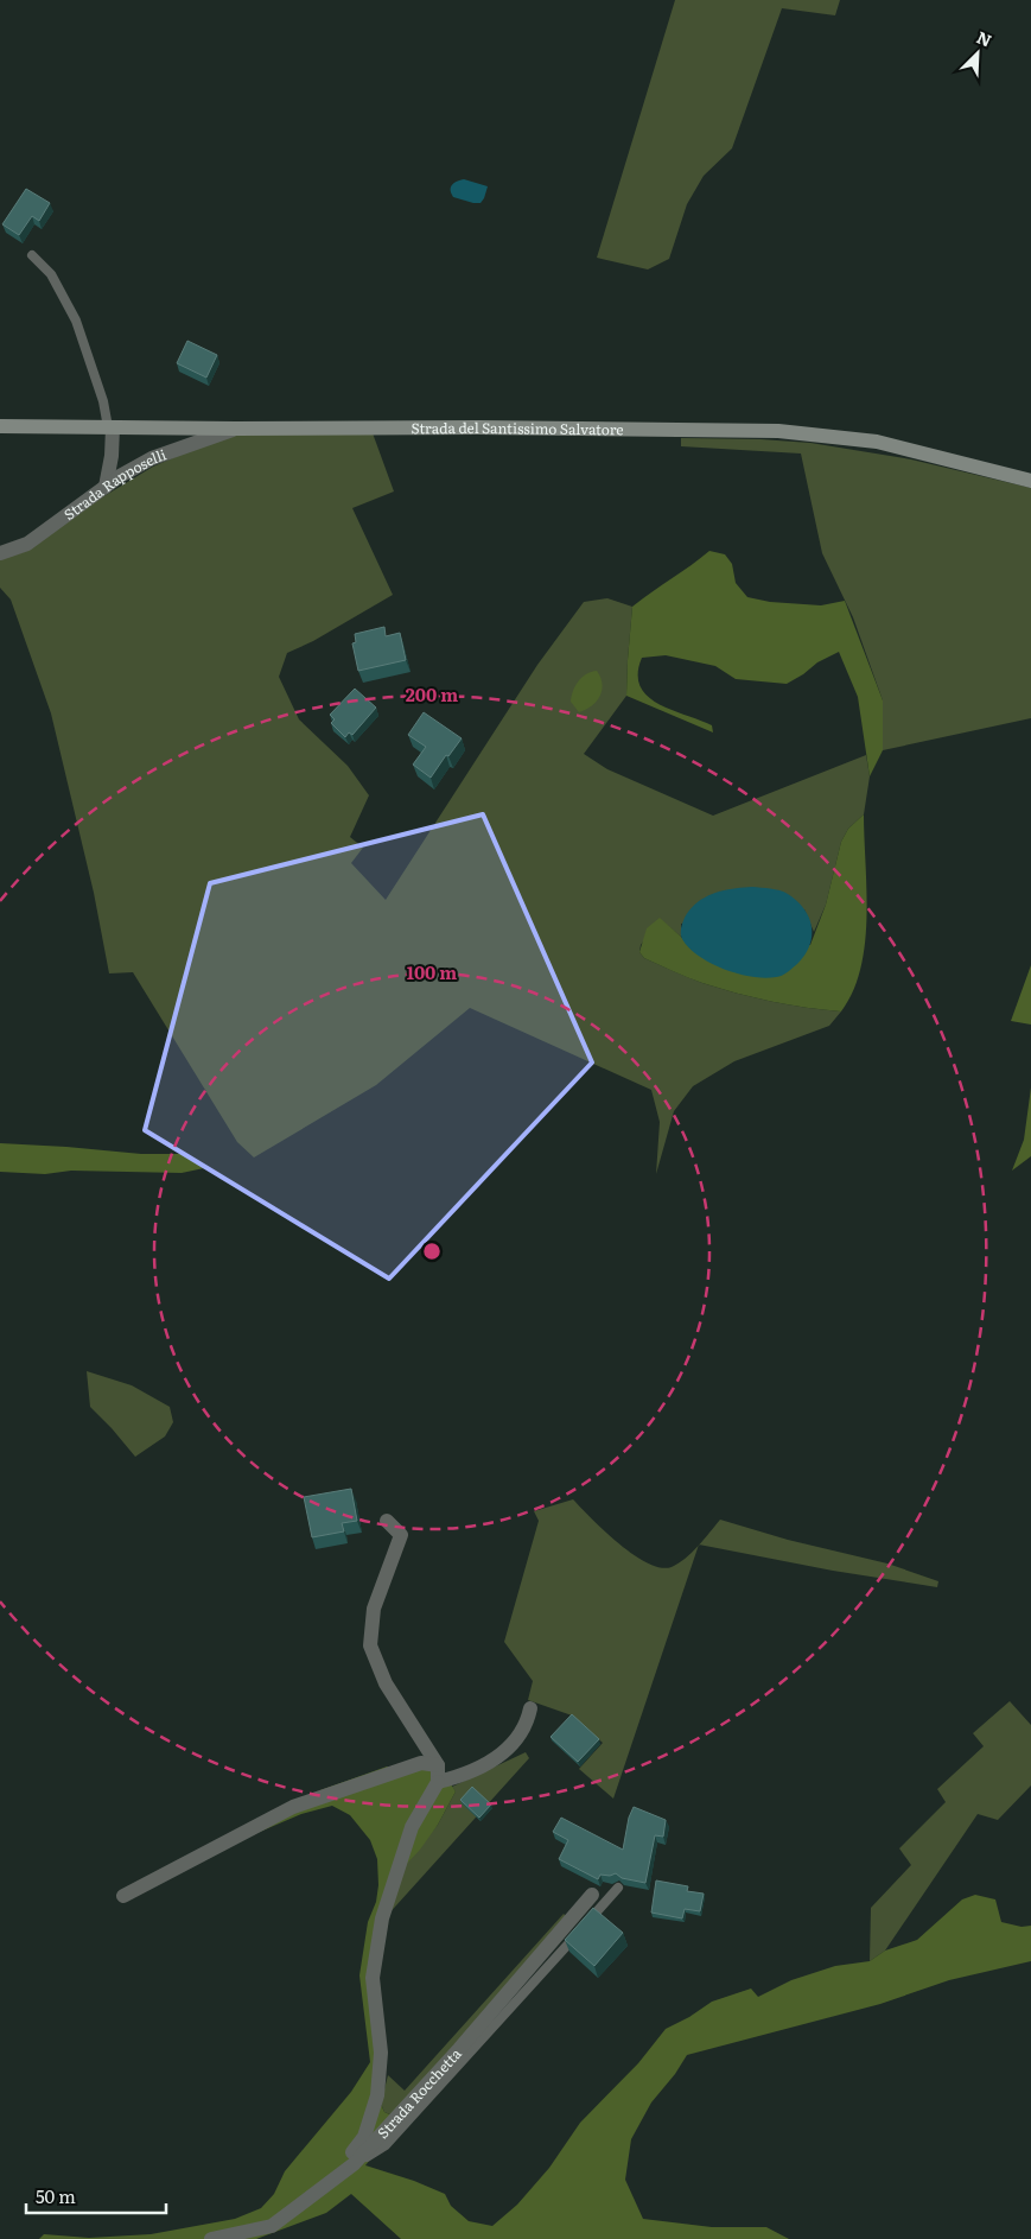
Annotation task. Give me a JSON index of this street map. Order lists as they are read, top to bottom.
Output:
{
  "streets": {
    "street": ["Strada del Santissimo Salvatore", "Strada Rapposelli", "Strada Rocchetta"]
  },
  "crossings": [
    ["Strada del Santissimo Salvatore", "Strada Rapposelli"]
  ],
  "scale_bar": "50 m",
  "north": "top right",
  "rings": ["200 m", "100 m"]
}
